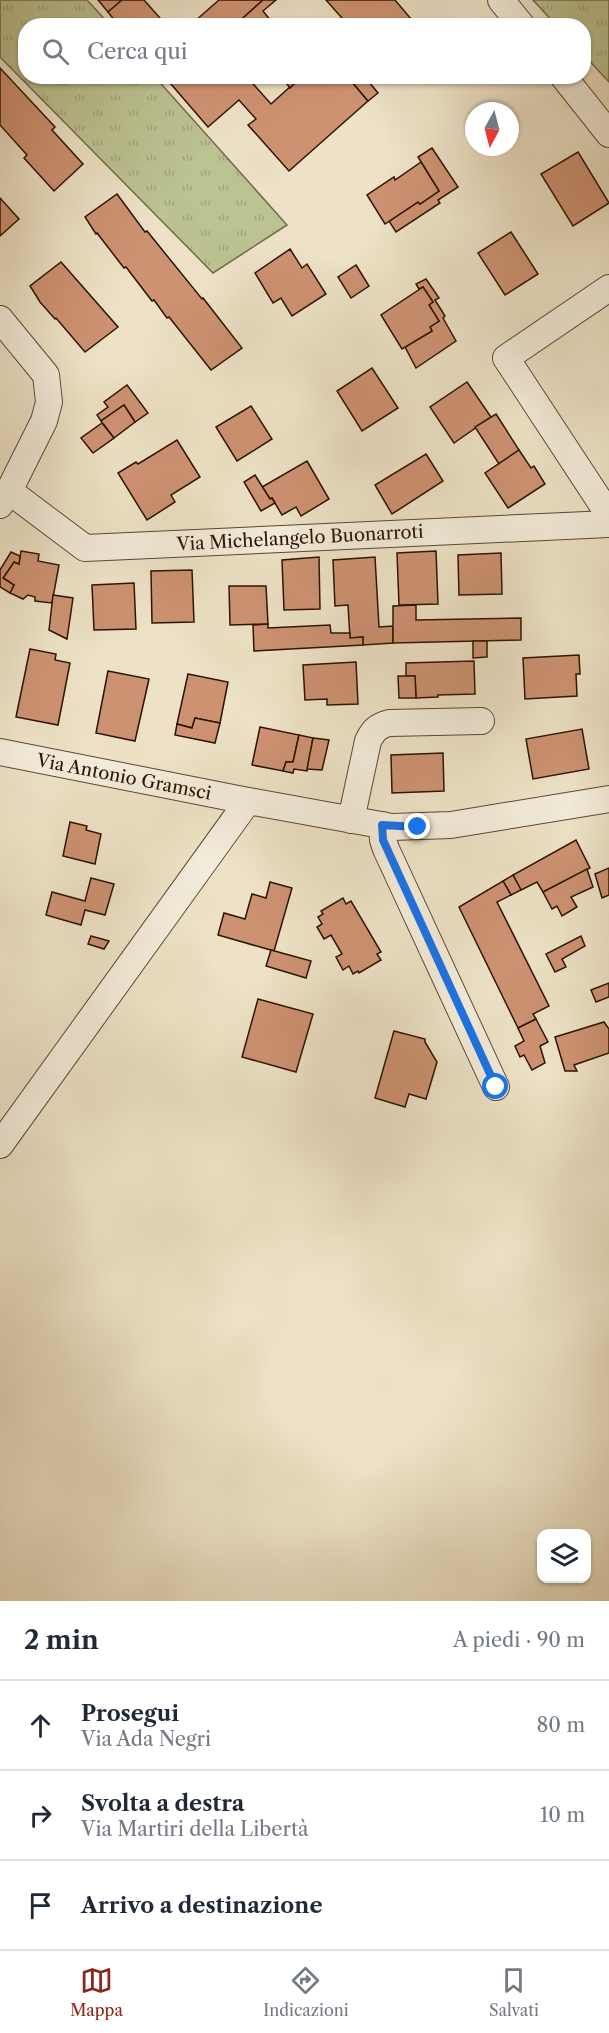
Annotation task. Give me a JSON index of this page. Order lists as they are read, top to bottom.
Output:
{
  "streets": {
    "street": ["Via Michelangelo Buonarroti", "Via Antonio Gramsci"]
  },
  "north": "bottom",
  "page": {
    "search": "Cerca qui",
    "heading": ["2 min", "A piedi · 90 m"],
    "list": [
      ["Prosegui", "Via Ada Negri", "80 m"],
      ["Svolta a destra", "Via Martiri della Libertà", "10 m"],
      "Arrivo a destinazione"
    ],
    "nav": ["Mappa", "Indicazioni", "Salvati"]
  }
}
